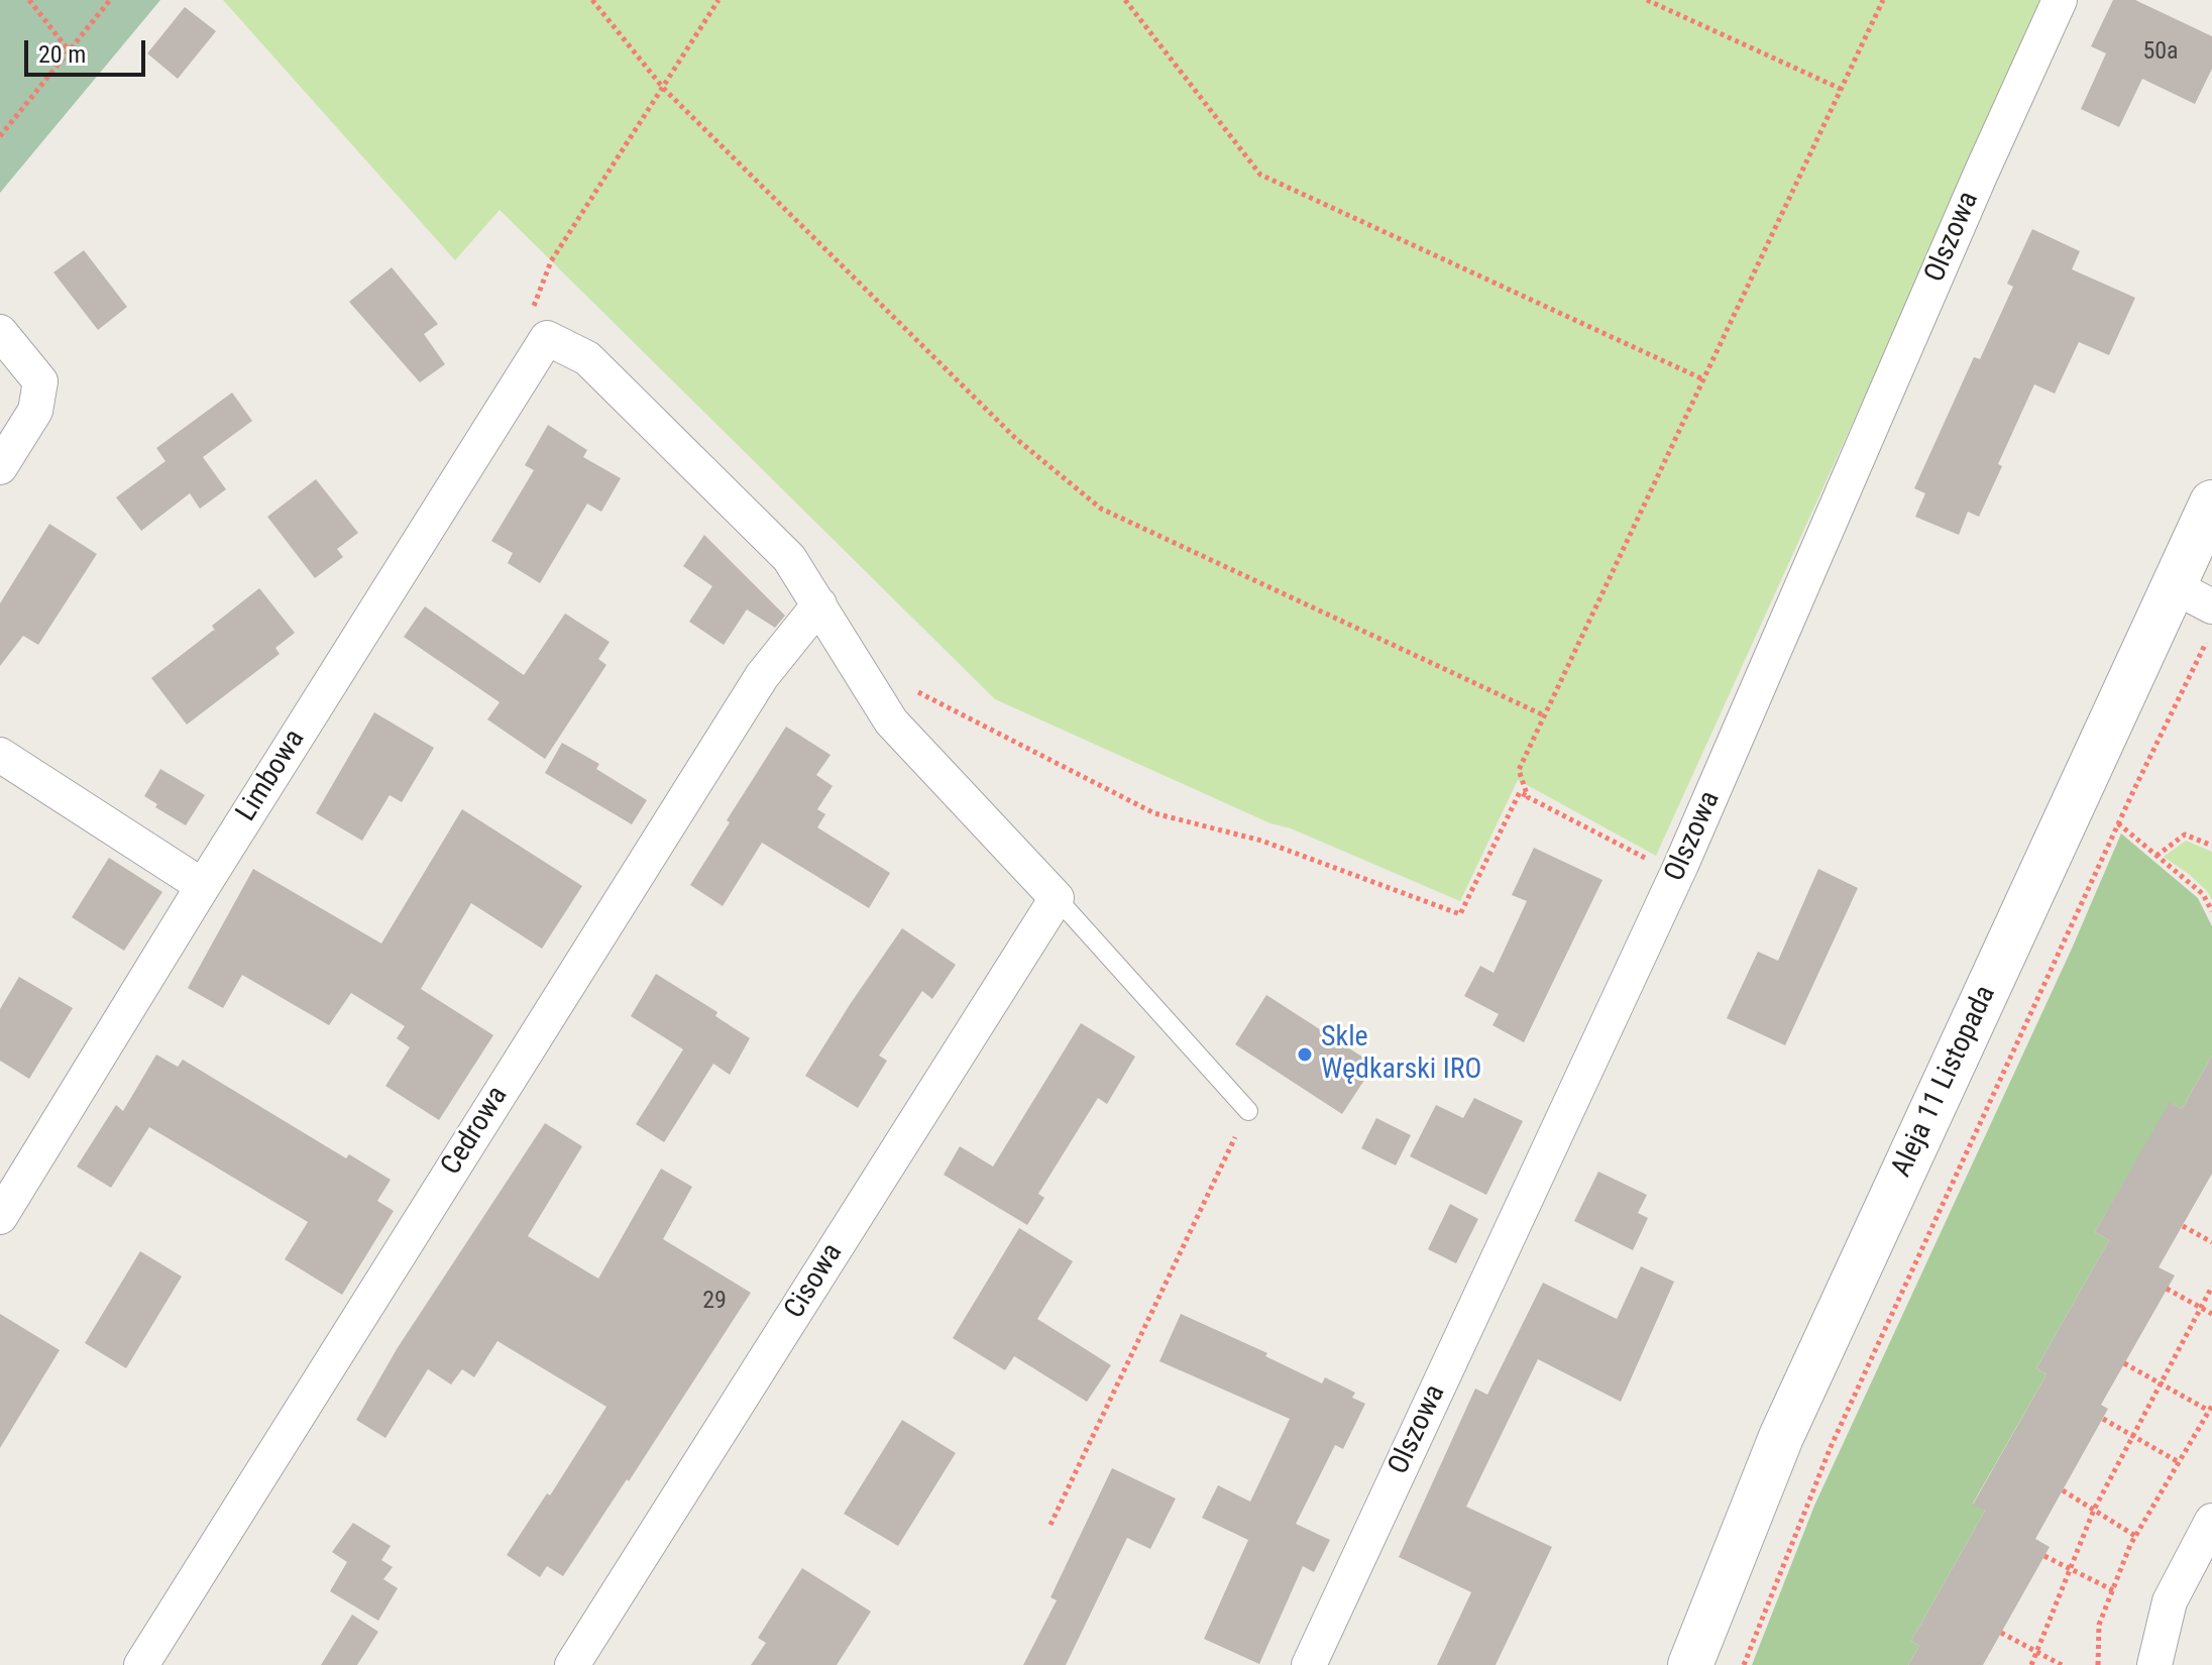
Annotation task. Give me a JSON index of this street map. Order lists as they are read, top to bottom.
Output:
{
  "streets": {
    "street": [
      "Olszowa",
      "Limbowa",
      "Aleja 11 Listopada",
      "Cedrowa",
      "Cisowa"
    ]
  },
  "places": ["Skle Wędkarski IRO"],
  "house_numbers": ["50a", "29"],
  "scale_bar": "20 m"
}
